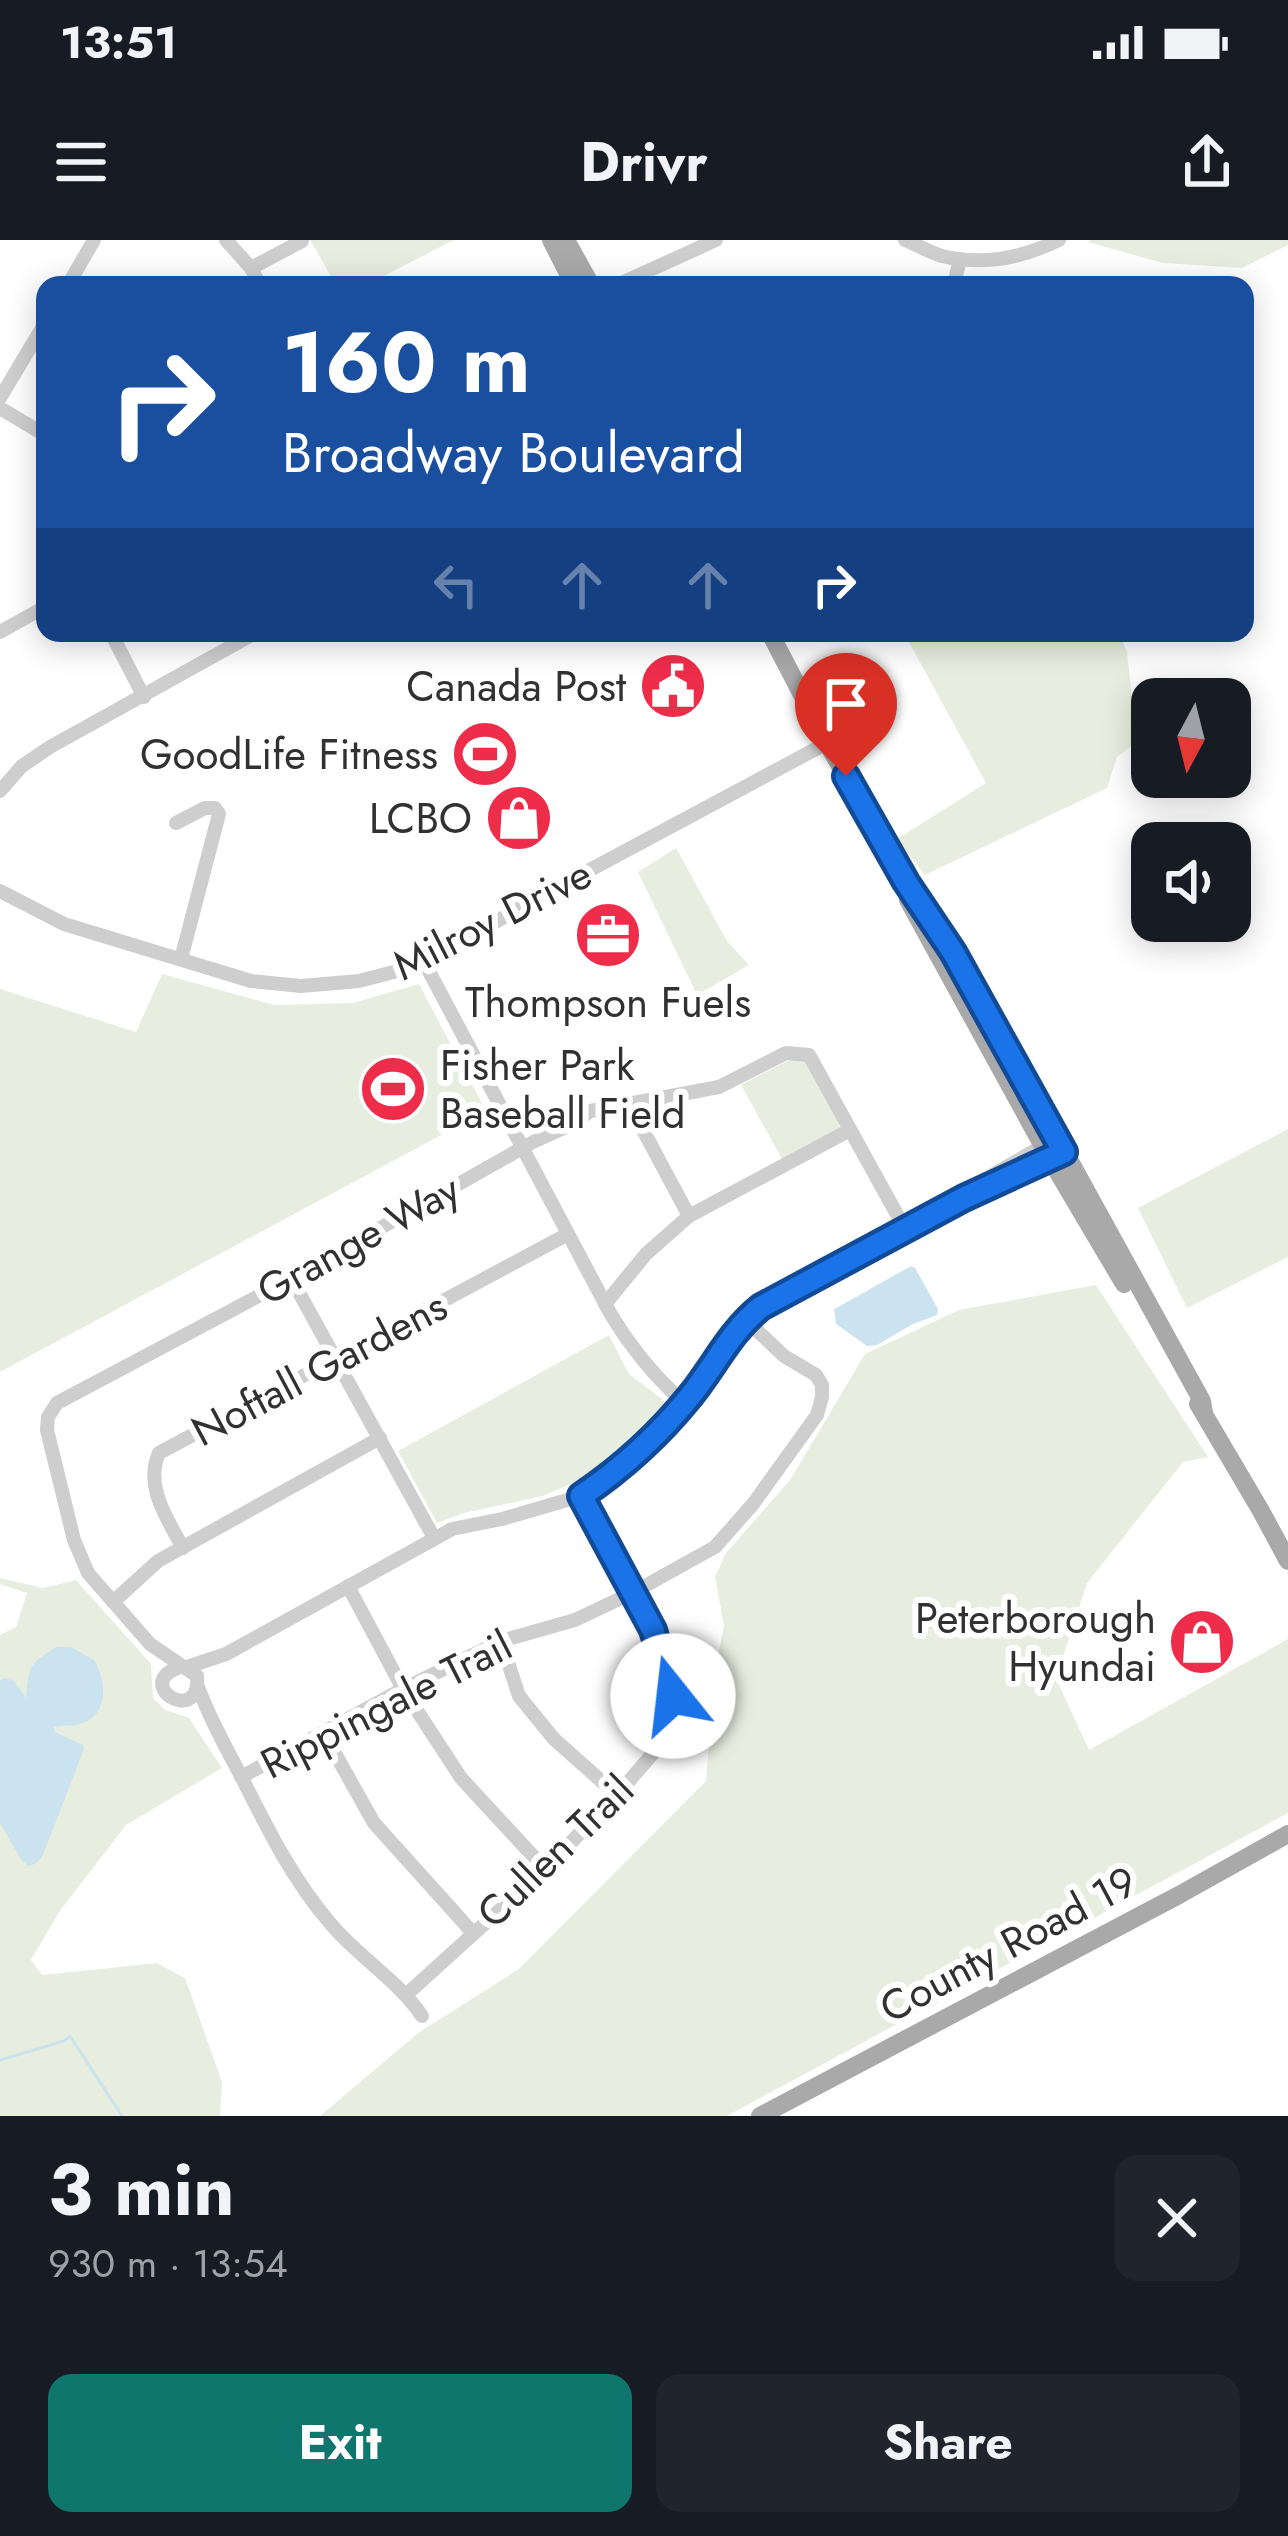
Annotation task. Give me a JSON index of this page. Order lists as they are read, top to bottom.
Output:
{
  "streets": {
    "main road": ["County Road 19"],
    "street": [
      "Milroy Drive",
      "Grange Way",
      "Noftall Gardens",
      "Rippingale Trail",
      "Cullen Trail"
    ]
  },
  "crossings": [
    ["Rippingale Trail", "Cullen Trail"]
  ],
  "places": {
    "public building": ["Canada Post"],
    "sports": ["GoodLife Fitness", "Fisher Park Baseball Field"],
    "shop": ["LCBO", "Peterborough Hyundai"],
    "office": ["Thompson Fuels"]
  },
  "north": "bottom",
  "page": {
    "status": "13:51",
    "header": "Drivr",
    "turn": ["160 m", "Broadway Boulevard"],
    "heading": ["3 min", "930 m · 13:54"],
    "buttons": ["Exit", "Share"]
  }
}
